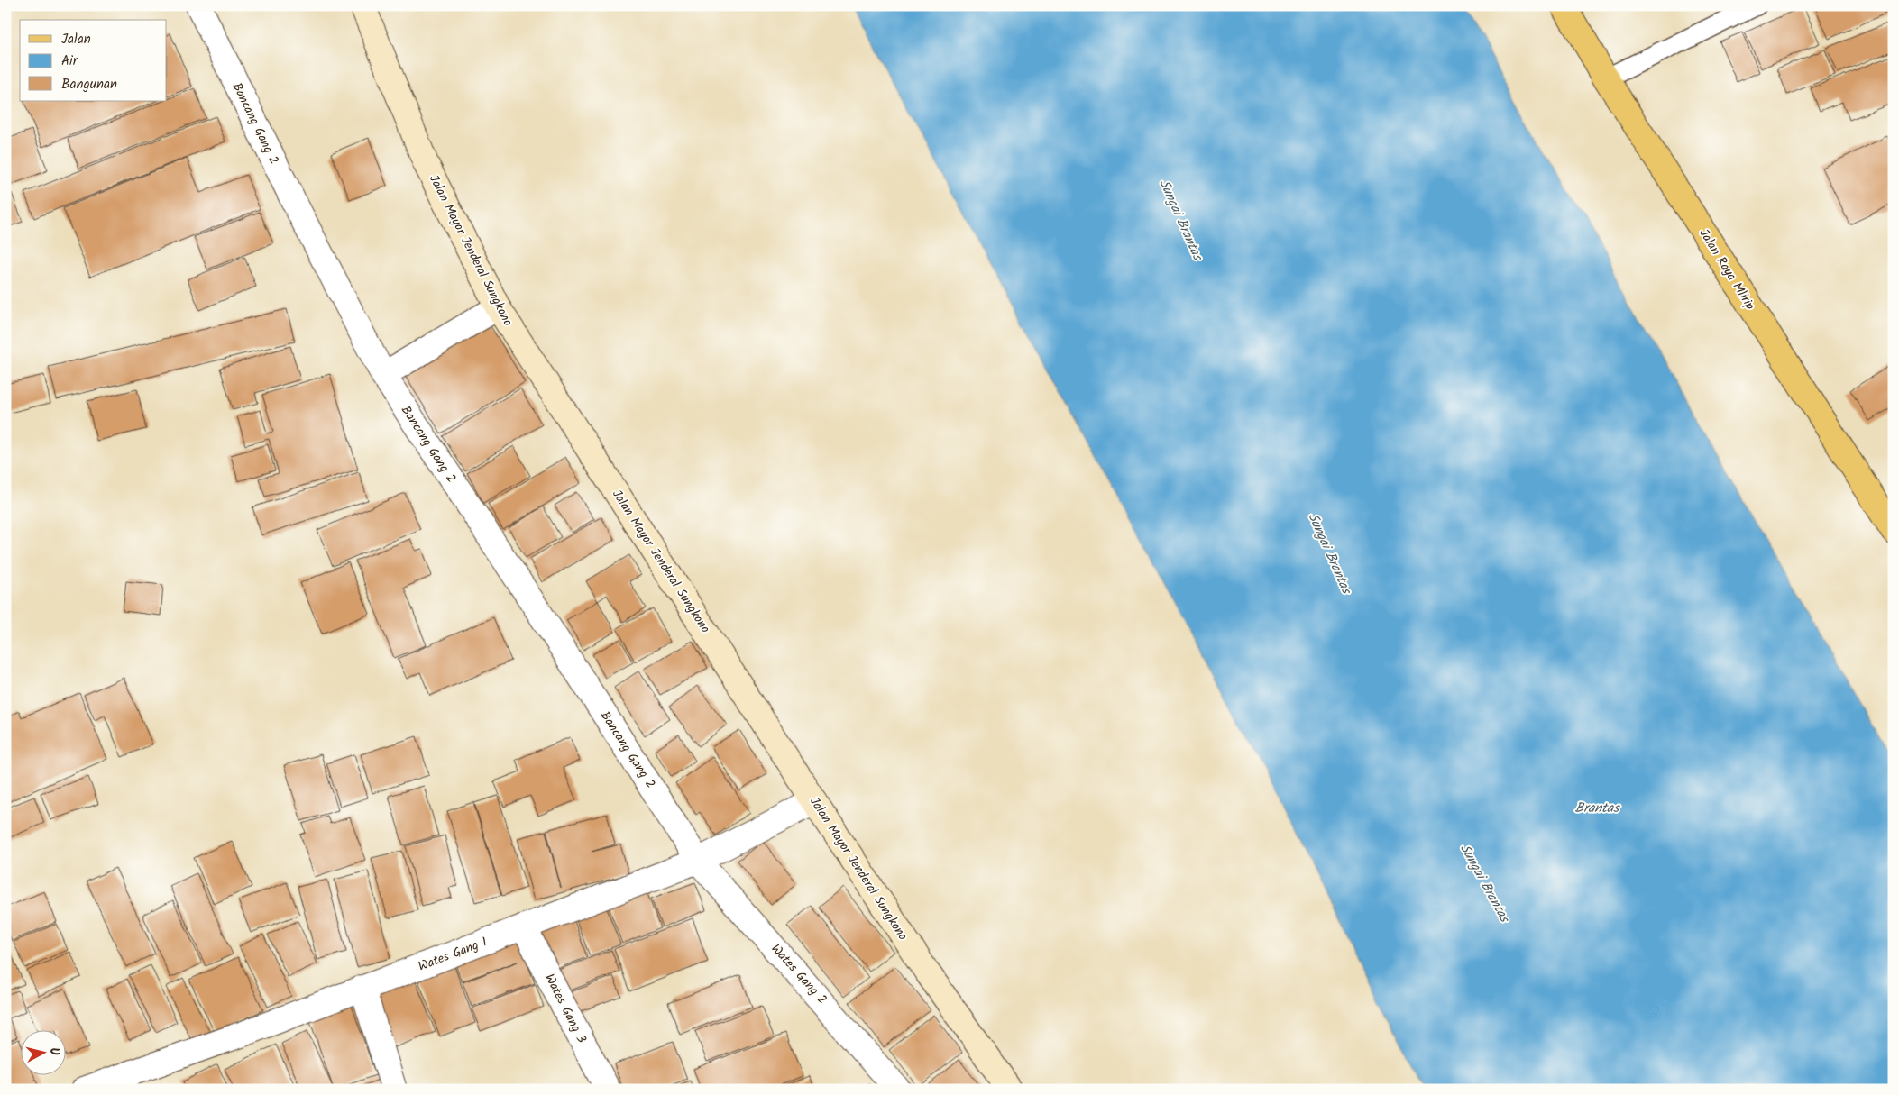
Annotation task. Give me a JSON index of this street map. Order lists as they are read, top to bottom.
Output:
{
  "streets": {
    "main road": ["Jalan Mayor Jenderal Sungkono", "Jalan Raya Mlirip"],
    "street": [
      "Bancang Gang 2",
      "Wates Gang 1",
      "Wates Gang 2",
      "Wates Gang 3"
    ]
  },
  "crossings": [
    ["Bancang Gang 2", "Wates Gang 1"],
    ["Bancang Gang 2", "Wates Gang 2"],
    ["Jalan Mayor Jenderal Sungkono", "Wates Gang 1"],
    ["Wates Gang 1", "Wates Gang 2"],
    ["Wates Gang 1", "Wates Gang 3"]
  ],
  "water": ["Sungai Brantas", "Brantas"],
  "legend": ["Jalan", "Air", "Bangunan"],
  "north": "right"
}
